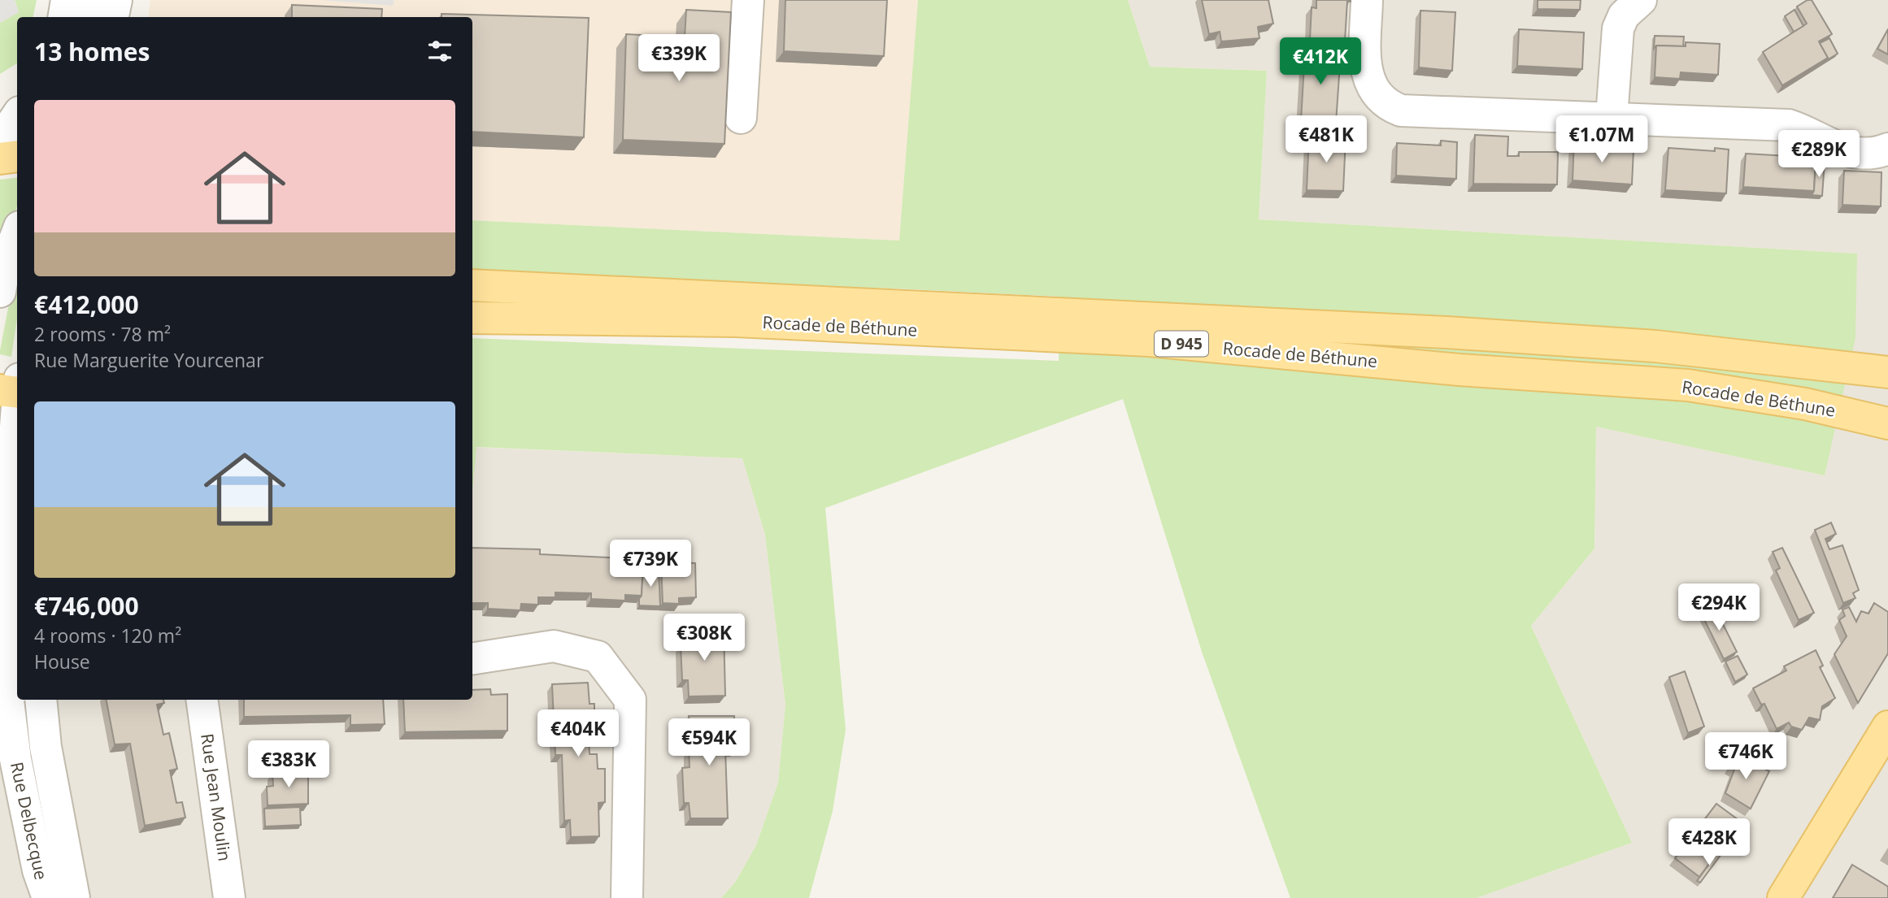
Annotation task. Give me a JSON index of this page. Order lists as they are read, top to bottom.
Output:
{
  "streets": {
    "main road": ["Rocade de Béthune", "D 945"],
    "street": ["Rue Jean Moulin", "Rue Delbecque"]
  },
  "page": {
    "heading": "13 homes",
    "price": [
      "€339K",
      "€412K",
      "€481K",
      "€1.07M",
      "€289K",
      "€739K",
      "€294K",
      "€308K",
      "€404K",
      "€594K",
      "€746K",
      "€383K",
      "€428K"
    ],
    "list": [
      {
        "name": "€412,000",
        "note": "2 rooms · 78 m² · Rue Marguerite Yourcenar"
      },
      {
        "name": "€746,000",
        "note": "4 rooms · 120 m² · House"
      }
    ]
  }
}
